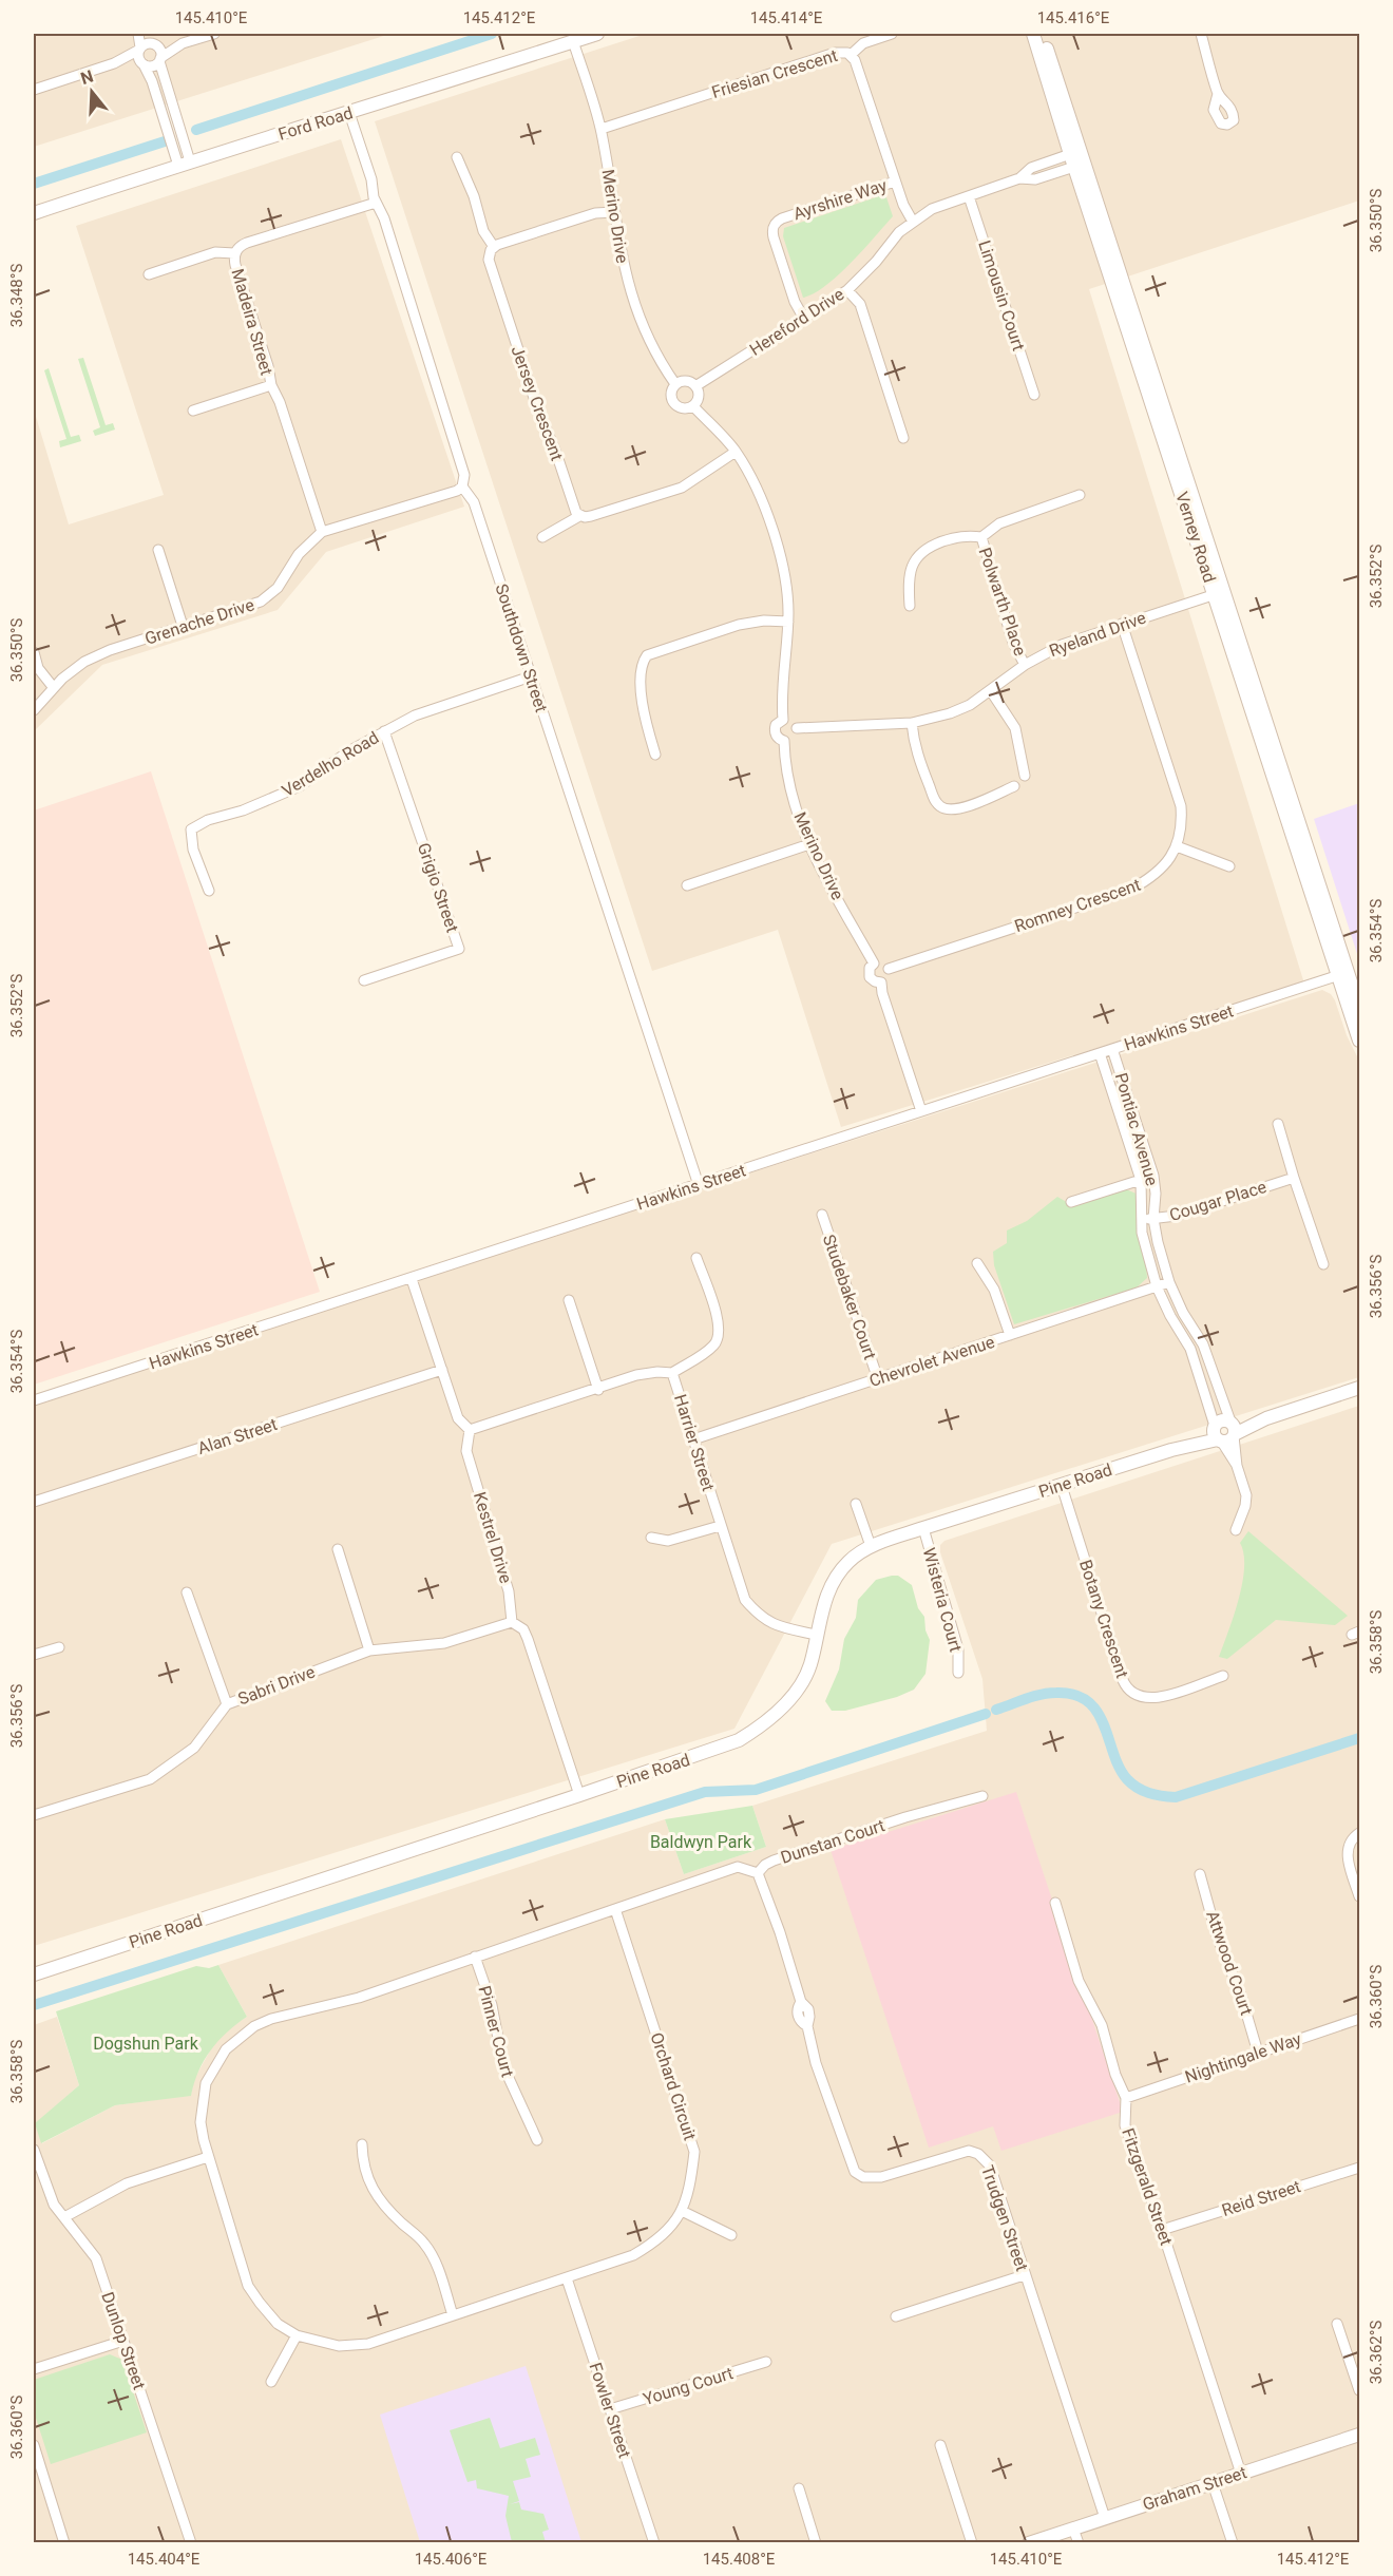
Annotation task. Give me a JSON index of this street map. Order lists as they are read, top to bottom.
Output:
{
  "streets": {
    "street": [
      "Friesian Crescent",
      "Ford Road",
      "Ayrshire Way",
      "Merino Drive",
      "Limousin Court",
      "Madeira Street",
      "Hereford Drive",
      "Jersey Crescent",
      "Verney Road",
      "Polwarth Place",
      "Grenache Drive",
      "Ryeland Drive",
      "Southdown Street",
      "Verdelho Road",
      "Grigio Street",
      "Romney Crescent",
      "Hawkins Street",
      "Pontiac Avenue",
      "Cougar Place",
      "Studebaker Court",
      "Chevrolet Avenue",
      "Alan Street",
      "Harrier Street",
      "Pine Road",
      "Kestrel Drive",
      "Wisteria Court",
      "Botany Crescent",
      "Sabri Drive",
      "Dunstan Court",
      "Attwood Court",
      "Pinner Court",
      "Nightingale Way",
      "Orchard Circuit",
      "Fitzgerald Street",
      "Reid Street",
      "Trudgen Street",
      "Dunlop Street",
      "Young Court",
      "Fowler Street",
      "Graham Street"
    ]
  },
  "crossings": [
    ["Friesian Crescent", "Ayrshire Way"],
    ["Friesian Crescent", "Merino Drive"],
    ["Friesian Crescent", "Hereford Drive"],
    ["Ford Road", "Merino Drive"],
    ["Ford Road", "Southdown Street"],
    ["Ayrshire Way", "Hereford Drive"],
    ["Merino Drive", "Hereford Drive"],
    ["Merino Drive", "Ryeland Drive"],
    ["Merino Drive", "Romney Crescent"],
    ["Limousin Court", "Hereford Drive"],
    ["Madeira Street", "Grenache Drive"],
    ["Madeira Street", "Southdown Street"],
    ["Hereford Drive", "Verney Road"],
    ["Verney Road", "Ryeland Drive"],
    ["Verney Road", "Hawkins Street"],
    ["Polwarth Place", "Ryeland Drive"],
    ["Grenache Drive", "Southdown Street"],
    ["Ryeland Drive", "Romney Crescent"],
    ["Southdown Street", "Verdelho Road"],
    ["Southdown Street", "Hawkins Street"],
    ["Verdelho Road", "Grigio Street"],
    ["Hawkins Street", "Pontiac Avenue"],
    ["Pontiac Avenue", "Cougar Place"],
    ["Pontiac Avenue", "Chevrolet Avenue"],
    ["Pontiac Avenue", "Pine Road"],
    ["Studebaker Court", "Chevrolet Avenue"],
    ["Chevrolet Avenue", "Harrier Street"],
    ["Harrier Street", "Pine Road"],
    ["Harrier Street", "Kestrel Drive"],
    ["Pine Road", "Wisteria Court"],
    ["Pine Road", "Botany Crescent"],
    ["Kestrel Drive", "Sabri Drive"],
    ["Dunstan Court", "Trudgen Street"],
    ["Attwood Court", "Nightingale Way"],
    ["Pinner Court", "Orchard Circuit"],
    ["Nightingale Way", "Fitzgerald Street"],
    ["Orchard Circuit", "Fowler Street"],
    ["Fitzgerald Street", "Reid Street"],
    ["Fitzgerald Street", "Graham Street"],
    ["Trudgen Street", "Graham Street"],
    ["Young Court", "Fowler Street"]
  ],
  "parks": ["Baldwyn Park", "Dogshun Park"],
  "north": "top",
  "coordinates": [
    "145.410°E",
    "145.412°E",
    "145.414°E",
    "145.416°E",
    "36.350°S",
    "36.348°S",
    "36.352°S",
    "36.354°S",
    "36.356°S",
    "36.358°S",
    "36.360°S",
    "36.362°S",
    "145.404°E",
    "145.406°E",
    "145.408°E"
  ]
}
